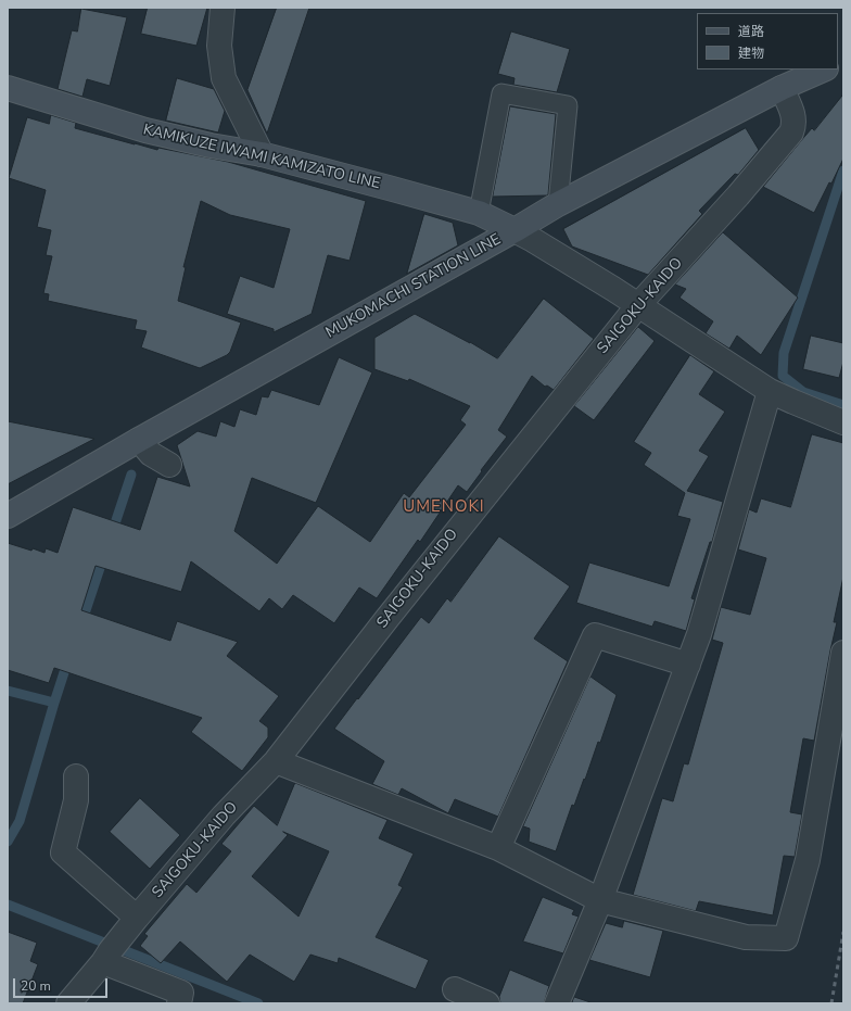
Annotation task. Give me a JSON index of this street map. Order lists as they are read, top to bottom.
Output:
{
  "streets": {
    "main road": ["KAMIKUZE IWAMI KAMIZATO LINE", "MUKOMACHI STATION LINE"],
    "street": ["SAIGOKU-KAIDO"]
  },
  "crossings": [
    ["KAMIKUZE IWAMI KAMIZATO LINE", "MUKOMACHI STATION LINE"],
    ["MUKOMACHI STATION LINE", "SAIGOKU-KAIDO"]
  ],
  "districts": ["UMENOKI"],
  "legend": ["道路", "建物"],
  "scale_bar": "20 m"
}
